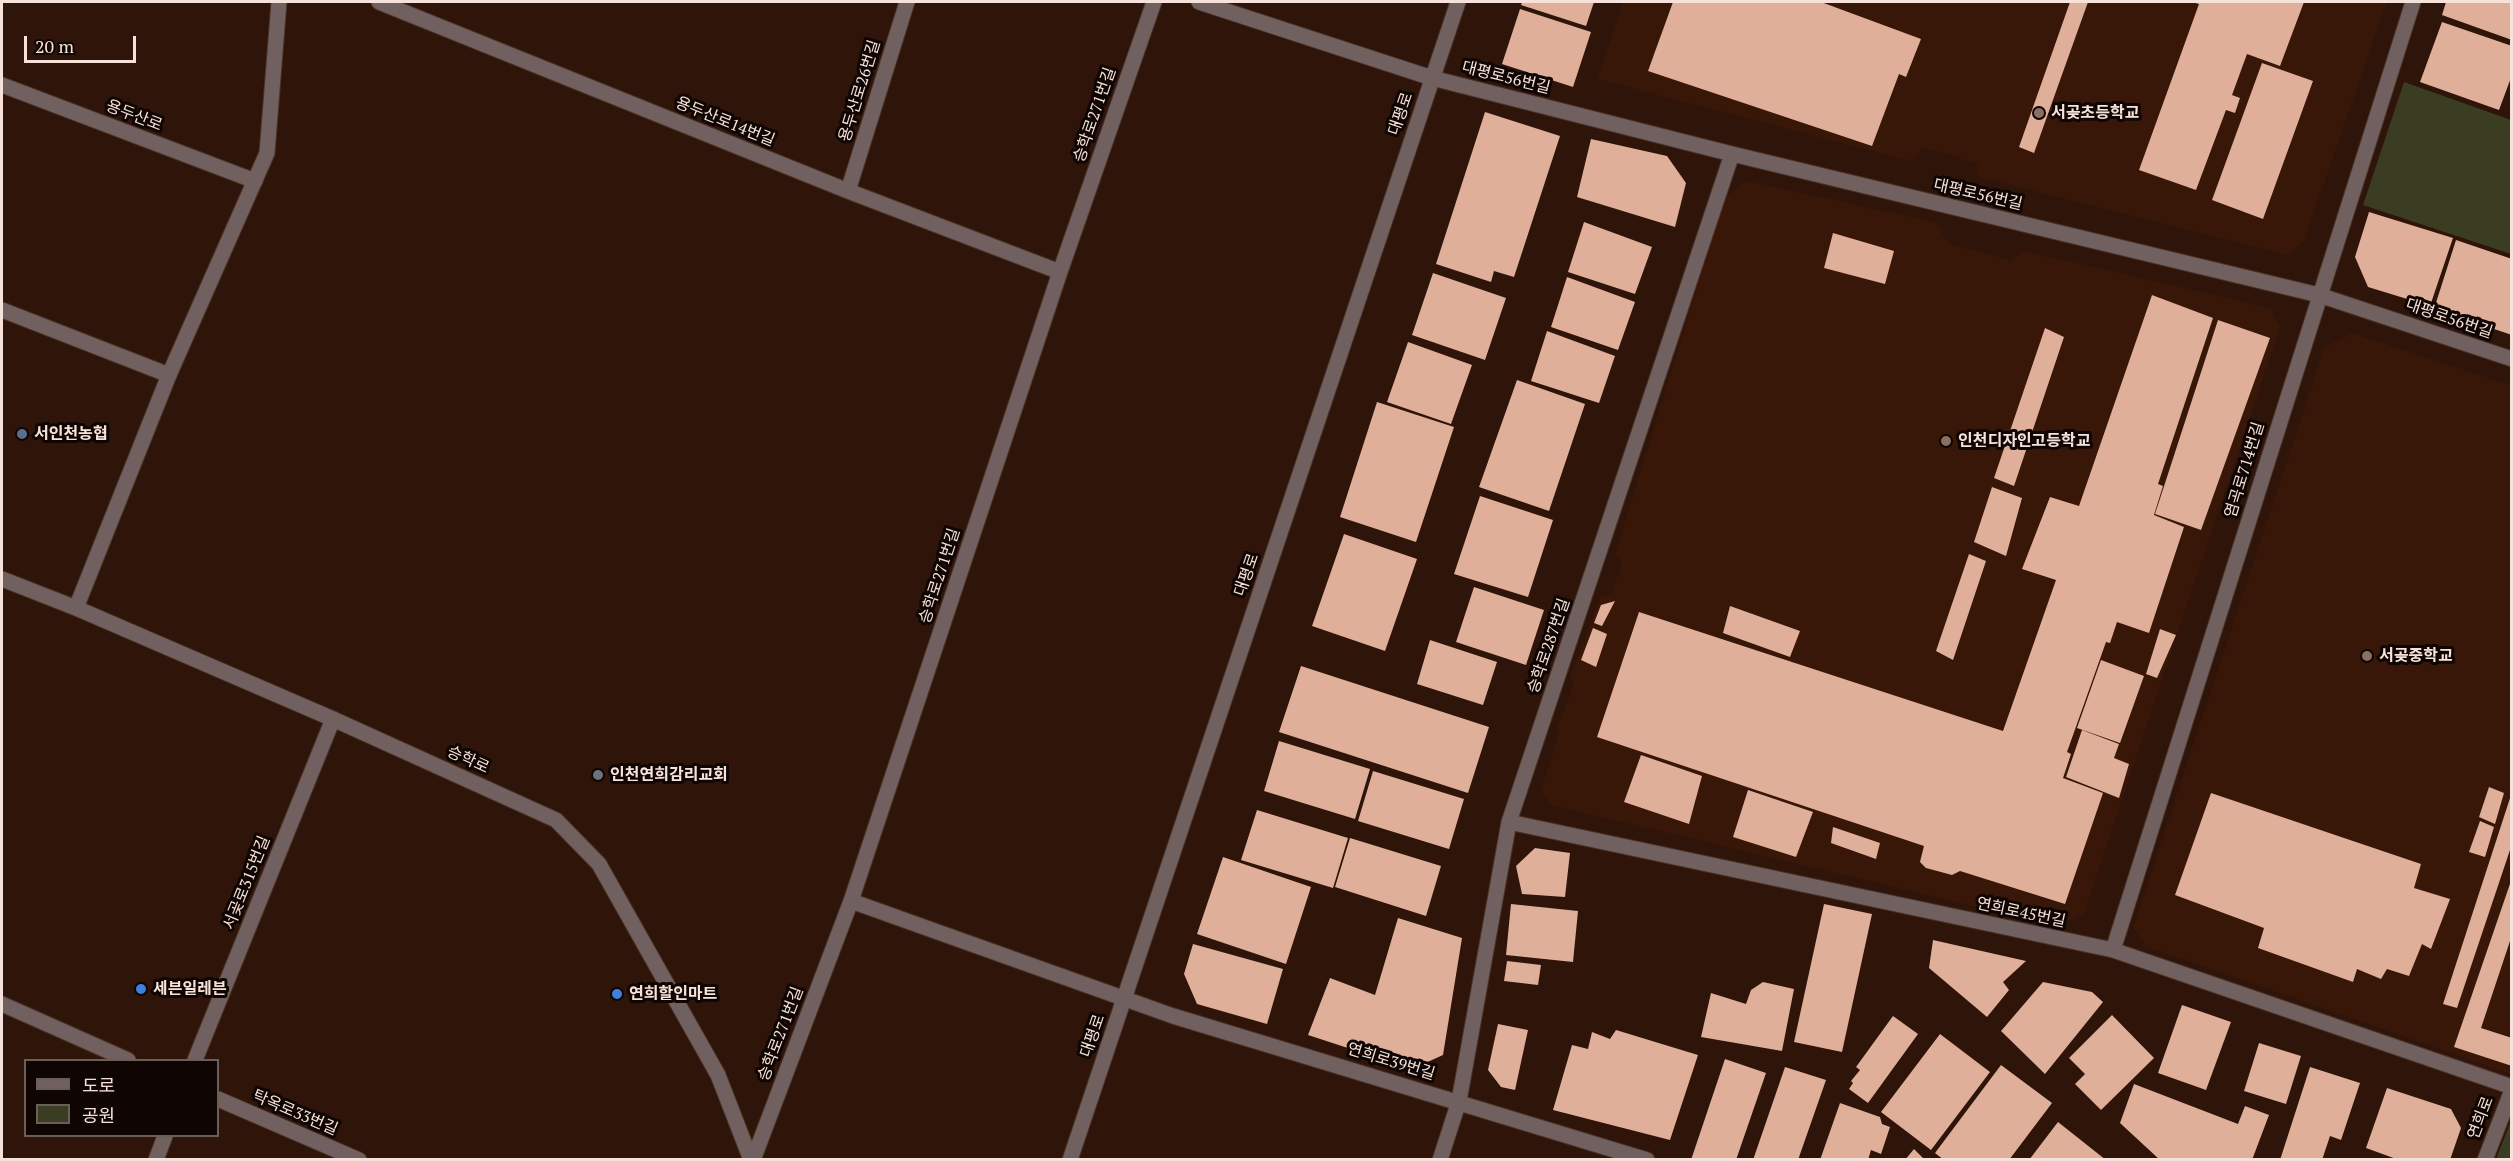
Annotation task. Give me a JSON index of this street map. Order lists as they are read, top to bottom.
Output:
{
  "streets": {
    "street": [
      "대평로56번길",
      "용두산로26번길",
      "대평로",
      "승학로271번길",
      "용두산로",
      "용두산로14번길",
      "염곡로714번길",
      "승학로287번길",
      "승학로",
      "서곶로315번길",
      "연희로45번길",
      "연희로39번길",
      "탁옥로33번길",
      "연희로"
    ]
  },
  "crossings": [
    ["대평로56번길", "대평로"],
    ["대평로56번길", "염곡로714번길"],
    ["대평로56번길", "승학로287번길"],
    ["용두산로26번길", "용두산로14번길"],
    ["대평로", "연희로39번길"],
    ["승학로271번길", "용두산로14번길"],
    ["승학로271번길", "승학로"],
    ["승학로271번길", "연희로39번길"],
    ["염곡로714번길", "연희로45번길"],
    ["승학로287번길", "연희로45번길"],
    ["승학로287번길", "연희로39번길"],
    ["승학로", "서곶로315번길"],
    ["연희로45번길", "연희로"]
  ],
  "places": [
    "서곶초등학교",
    "서인천농협",
    "인천디자인고등학교",
    "서곶중학교",
    "인천연희감리교회",
    "세븐일레븐",
    "연희할인마트"
  ],
  "legend": ["도로", "공원"],
  "scale_bar": "20 m"
}
